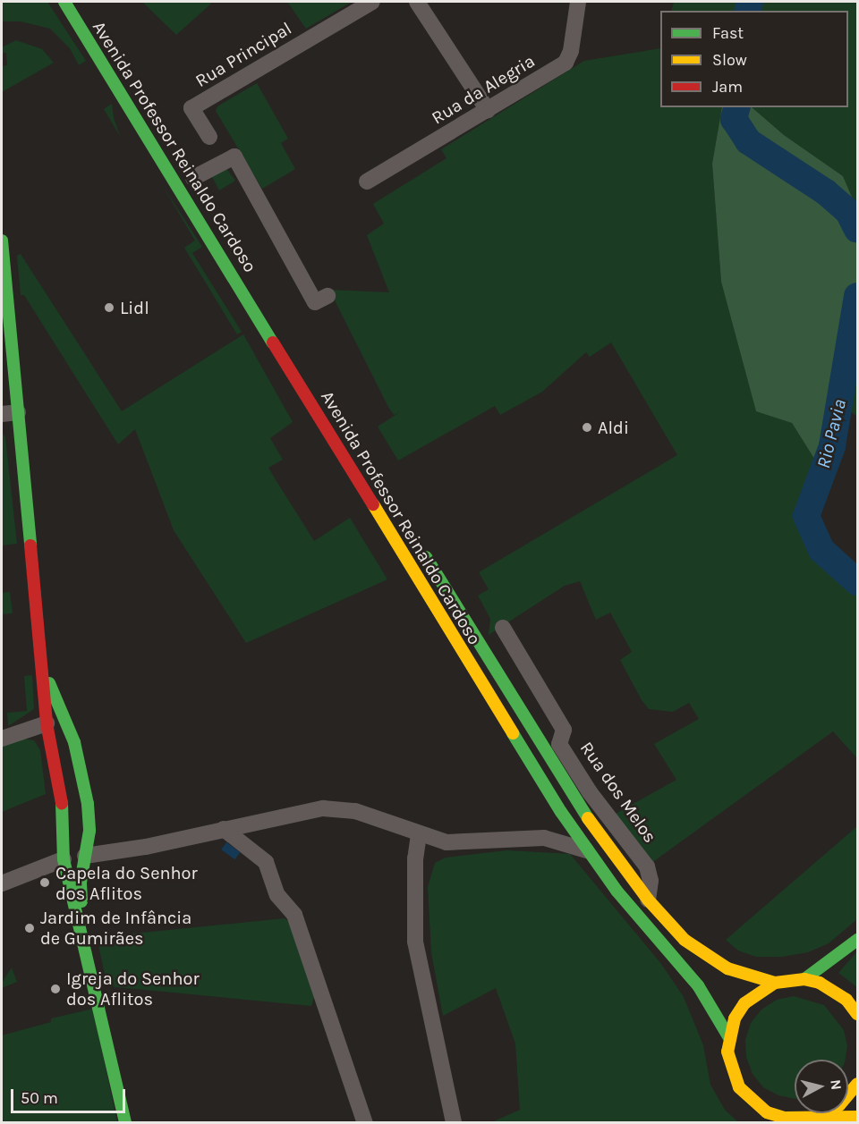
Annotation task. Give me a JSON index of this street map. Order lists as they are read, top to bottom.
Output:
{
  "streets": {
    "main road": ["Avenida Professor Reinaldo Cardoso"],
    "street": ["Rua Principal", "Rua da Alegria", "Rua dos Melos"]
  },
  "crossings": [
    ["Avenida Professor Reinaldo Cardoso", "Rua dos Melos"]
  ],
  "water": ["Rio Pavia"],
  "places": [
    "Lidl",
    "Aldi",
    "Capela do Senhor dos Aflitos",
    "Jardim de Infância de Gumirães",
    "Igreja do Senhor dos Aflitos"
  ],
  "legend": ["Fast", "Slow", "Jam"],
  "scale_bar": "50 m",
  "north": "right"
}
